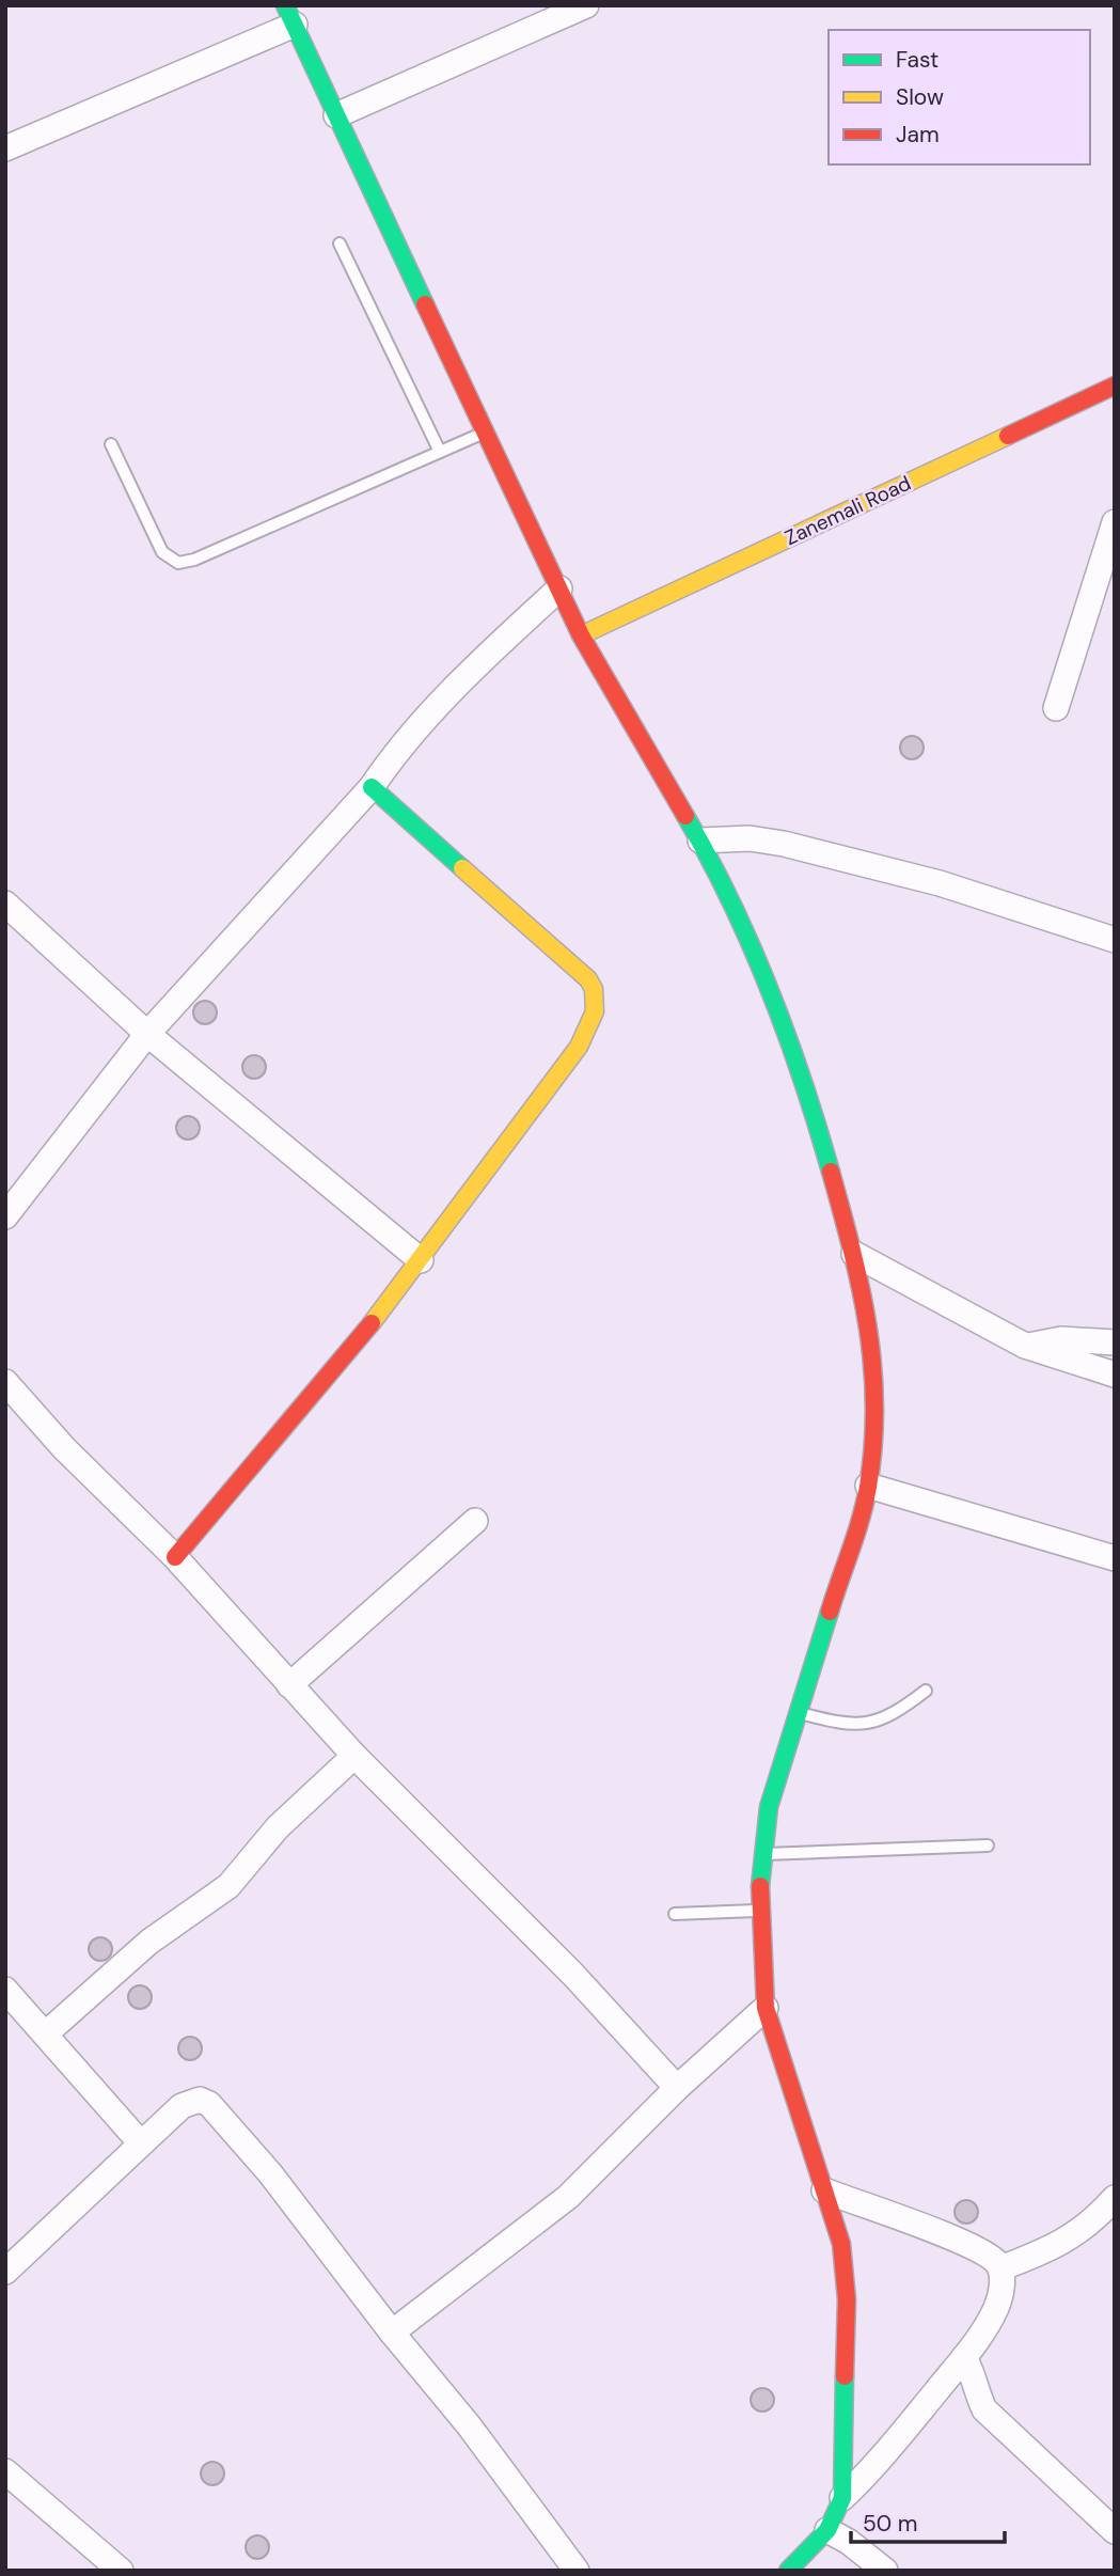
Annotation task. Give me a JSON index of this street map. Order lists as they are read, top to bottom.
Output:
{
  "streets": {
    "street": ["Zanemali Road"]
  },
  "legend": ["Fast", "Slow", "Jam"],
  "scale_bar": "50 m"
}
